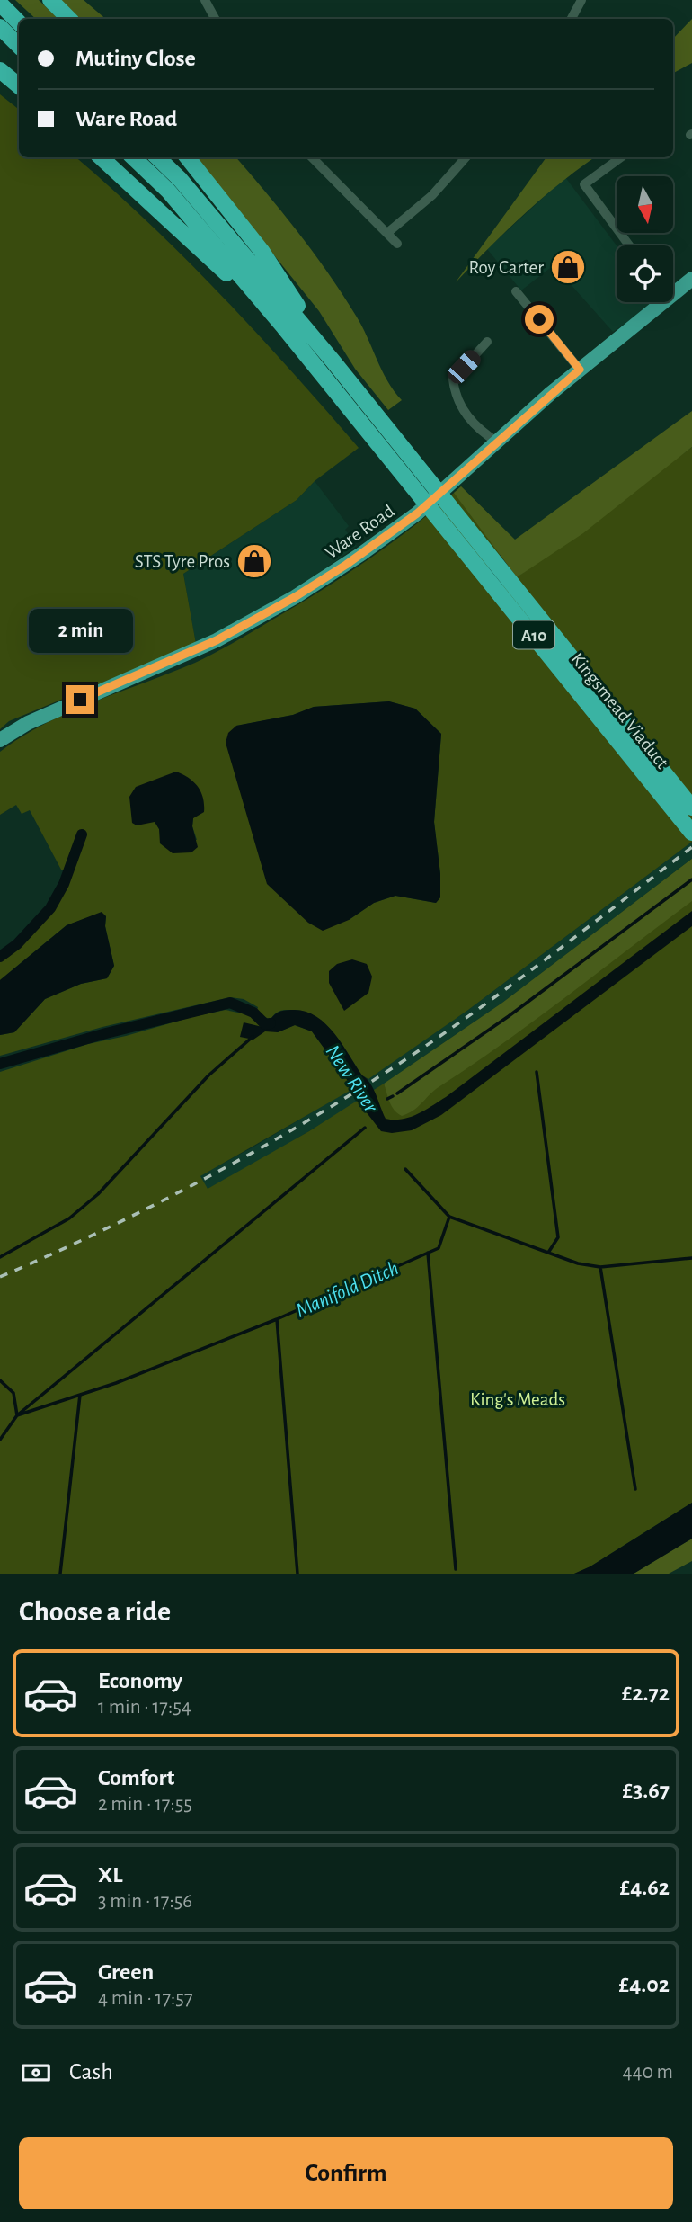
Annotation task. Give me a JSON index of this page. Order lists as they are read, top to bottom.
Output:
{
  "streets": {
    "highway": ["A10", "Kingsmead Viaduct"],
    "main road": ["Ware Road"]
  },
  "crossings": [
    ["A10", "Kingsmead Viaduct"]
  ],
  "water": ["New River", "Manifold Ditch"],
  "parks": ["King's Meads"],
  "places": {
    "shop": ["Roy Carter", "STS Tyre Pros"]
  },
  "north": "bottom",
  "page": {
    "banner": ["Mutiny Close", "Ware Road"],
    "bubble": "2 min",
    "heading": "Choose a ride",
    "list": [
      {
        "name": "Economy",
        "note": "1 min · 17:54",
        "value": "£2.72"
      },
      {
        "name": "Comfort",
        "note": "2 min · 17:55",
        "value": "£3.67"
      },
      {
        "name": "XL",
        "note": "3 min · 17:56",
        "value": "£4.62"
      },
      {
        "name": "Green",
        "note": "4 min · 17:57",
        "value": "£4.02"
      }
    ],
    "pay": ["Cash", "440 m"],
    "buttons": "Confirm"
  }
}
